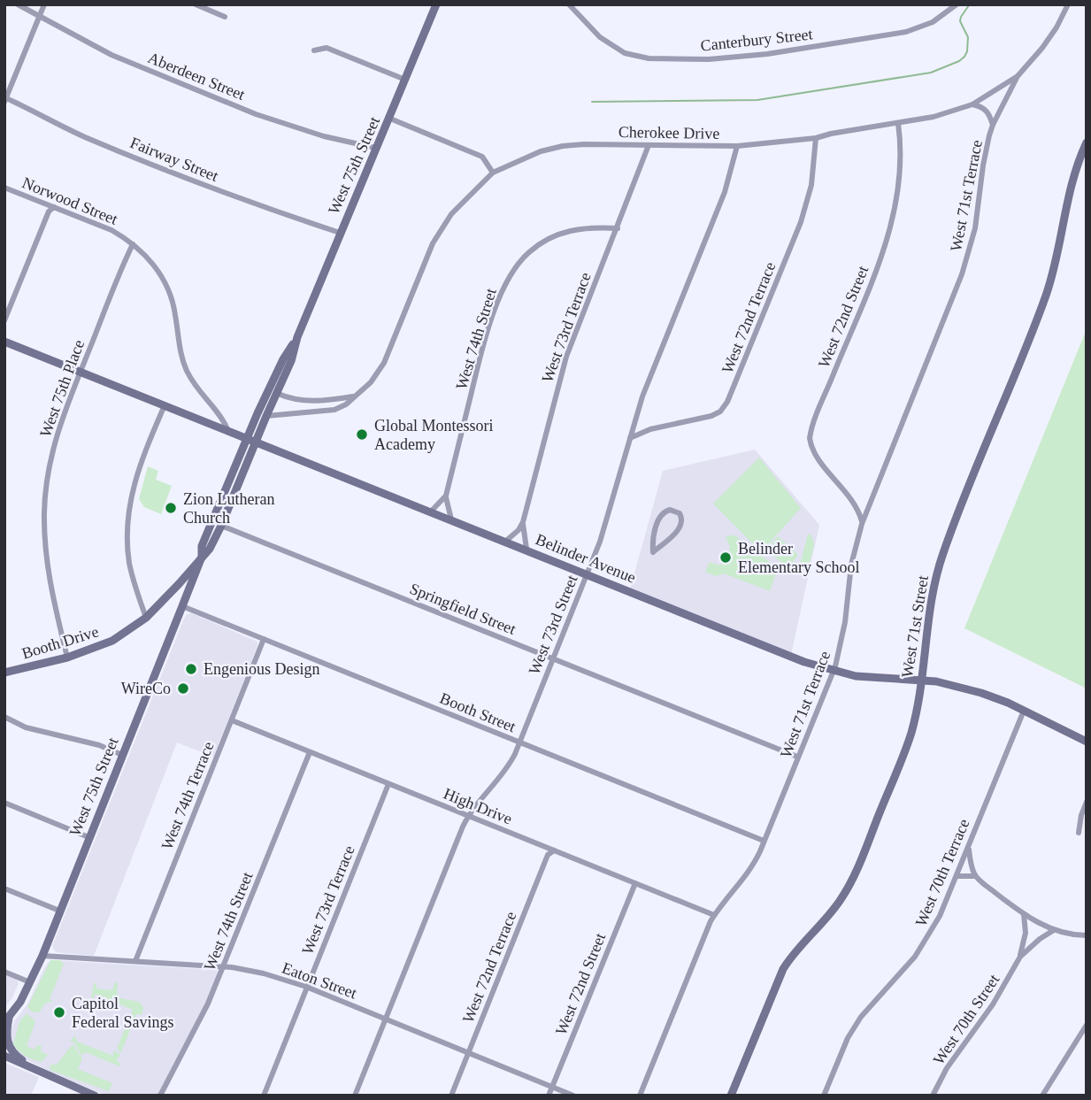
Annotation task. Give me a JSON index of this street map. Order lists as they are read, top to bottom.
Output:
{
  "streets": {
    "street": [
      "Canterbury Street",
      "Aberdeen Street",
      "Cherokee Drive",
      "Fairway Street",
      "West 75th Street",
      "West 71st Terrace",
      "Norwood Street",
      "West 72nd Street",
      "West 72nd Terrace",
      "West 73rd Terrace",
      "West 74th Street",
      "West 75th Place",
      "Belinder Avenue",
      "Springfield Street",
      "West 73rd Street",
      "West 71st Street",
      "Booth Drive",
      "Booth Street",
      "West 74th Terrace",
      "High Drive",
      "West 70th Terrace",
      "Eaton Street",
      "West 70th Street"
    ]
  },
  "crossings": [
    ["Aberdeen Street", "West 75th Street"],
    ["Cherokee Drive", "West 75th Street"],
    ["Cherokee Drive", "West 71st Terrace"],
    ["Cherokee Drive", "West 72nd Street"],
    ["Cherokee Drive", "West 72nd Terrace"],
    ["Cherokee Drive", "West 73rd Terrace"],
    ["Cherokee Drive", "West 73rd Street"],
    ["Fairway Street", "West 75th Street"],
    ["West 75th Street", "Belinder Avenue"],
    ["West 75th Street", "Springfield Street"],
    ["West 75th Street", "Booth Drive"],
    ["West 75th Street", "Booth Street"],
    ["West 75th Street", "Eaton Street"],
    ["West 71st Terrace", "West 72nd Street"],
    ["West 71st Terrace", "Belinder Avenue"],
    ["West 71st Terrace", "Springfield Street"],
    ["West 71st Terrace", "Booth Street"],
    ["West 71st Terrace", "High Drive"],
    ["Norwood Street", "West 75th Place"],
    ["Norwood Street", "Belinder Avenue"],
    ["West 72nd Street", "High Drive"],
    ["West 72nd Street", "Eaton Street"],
    ["West 72nd Terrace", "West 73rd Street"],
    ["West 72nd Terrace", "High Drive"],
    ["West 72nd Terrace", "Eaton Street"],
    ["West 73rd Terrace", "West 74th Street"],
    ["West 73rd Terrace", "Belinder Avenue"],
    ["West 73rd Terrace", "High Drive"],
    ["West 73rd Terrace", "Eaton Street"],
    ["West 74th Street", "Belinder Avenue"],
    ["West 74th Street", "High Drive"],
    ["West 74th Street", "Eaton Street"],
    ["West 75th Place", "Belinder Avenue"],
    ["West 75th Place", "Booth Drive"],
    ["Belinder Avenue", "West 73rd Street"],
    ["Belinder Avenue", "West 71st Street"],
    ["Belinder Avenue", "West 70th Terrace"],
    ["Springfield Street", "West 73rd Street"],
    ["West 73rd Street", "Booth Street"],
    ["West 73rd Street", "High Drive"],
    ["West 73rd Street", "Eaton Street"],
    ["Booth Street", "West 74th Terrace"],
    ["West 74th Terrace", "High Drive"],
    ["West 74th Terrace", "Eaton Street"]
  ],
  "places": [
    "Global Montessori Academy",
    "Zion Lutheran Church",
    "Belinder Elementary School",
    "Engenious Design",
    "WireCo",
    "Capitol Federal Savings"
  ]
}
